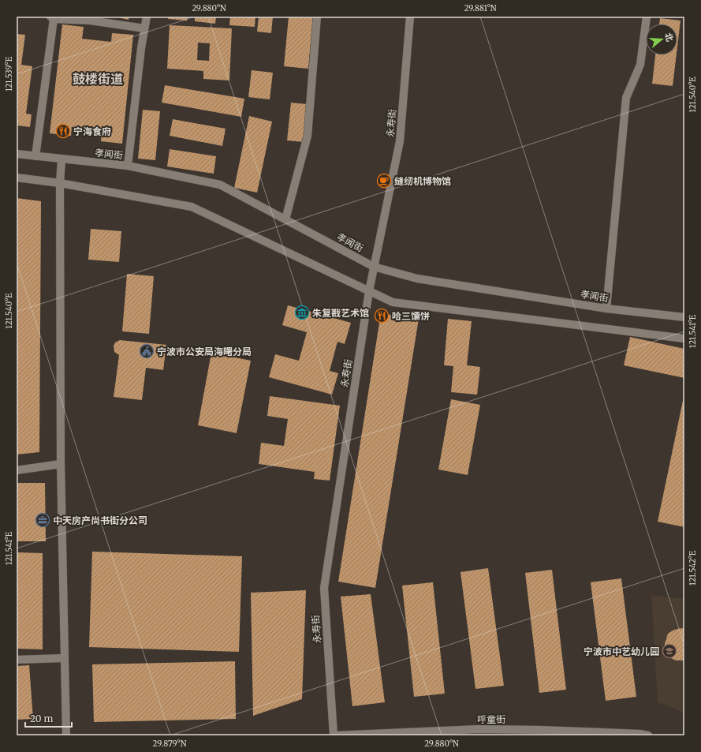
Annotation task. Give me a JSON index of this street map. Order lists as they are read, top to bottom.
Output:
{
  "streets": {
    "street": ["永寿街", "孝闻街", "呼童街"]
  },
  "crossings": [
    ["永寿街", "孝闻街"],
    ["永寿街", "呼童街"]
  ],
  "districts": ["鼓楼街道"],
  "places": {
    "restaurant": ["宁海食府", "哈三馕饼"],
    "cafe": ["缝纫机博物馆"],
    "museum": ["朱复戡艺术馆"],
    "public building": ["宁波市公安局海曙分局"],
    "office": ["中天房产尚书街分公司"],
    "school or university": ["宁波市中艺幼儿园"]
  },
  "scale_bar": "20 m",
  "north": "right",
  "coordinates": [
    "29.880°N",
    "29.881°N",
    "121.539°E",
    "121.540°E",
    "121.541°E",
    "121.542°E",
    "29.879°N"
  ]
}
